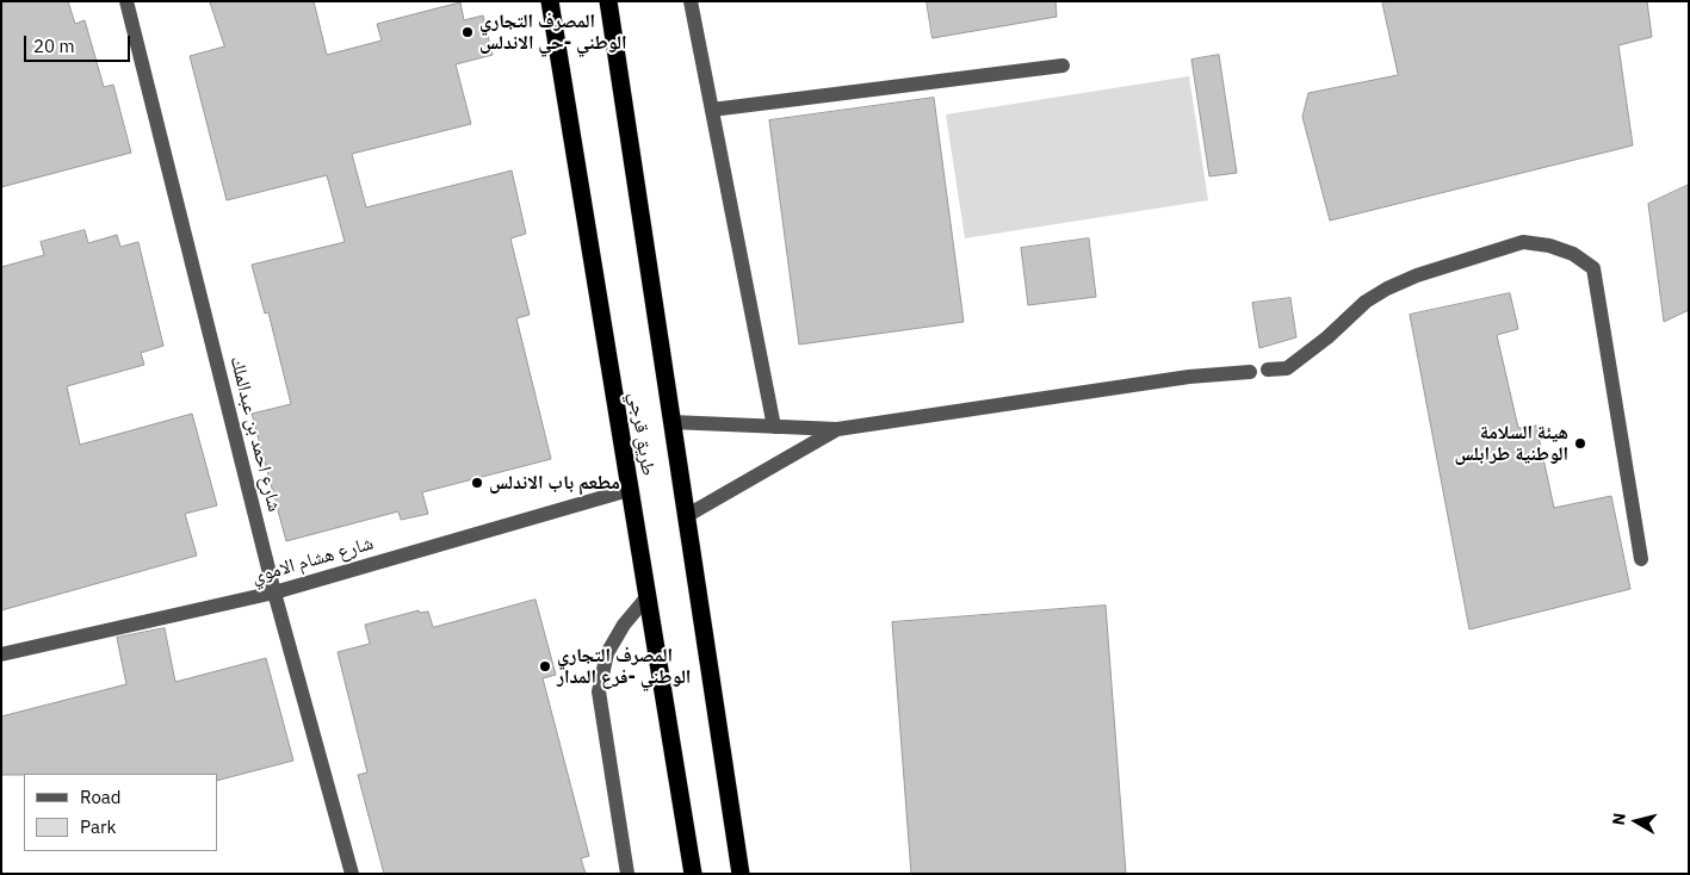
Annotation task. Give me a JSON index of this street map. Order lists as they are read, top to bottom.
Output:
{
  "streets": {
    "highway": ["طريق قرجي"],
    "street": ["شارع احمد بن عبدالملك", "شارع هشام الاموي"]
  },
  "crossings": [
    ["شارع احمد بن عبدالملك", "شارع هشام الاموي"],
    ["طريق قرجي", "شارع هشام الاموي"]
  ],
  "places": [
    "المصرف التجاري الوطني -حي الاندلس",
    "هيئة السلامة الوطنية طرابلس",
    "مطعم باب الاندلس",
    "المصرف التجاري الوطني -فرع المدار"
  ],
  "legend": ["Road", "Park"],
  "scale_bar": "20 m",
  "north": "left"
}
